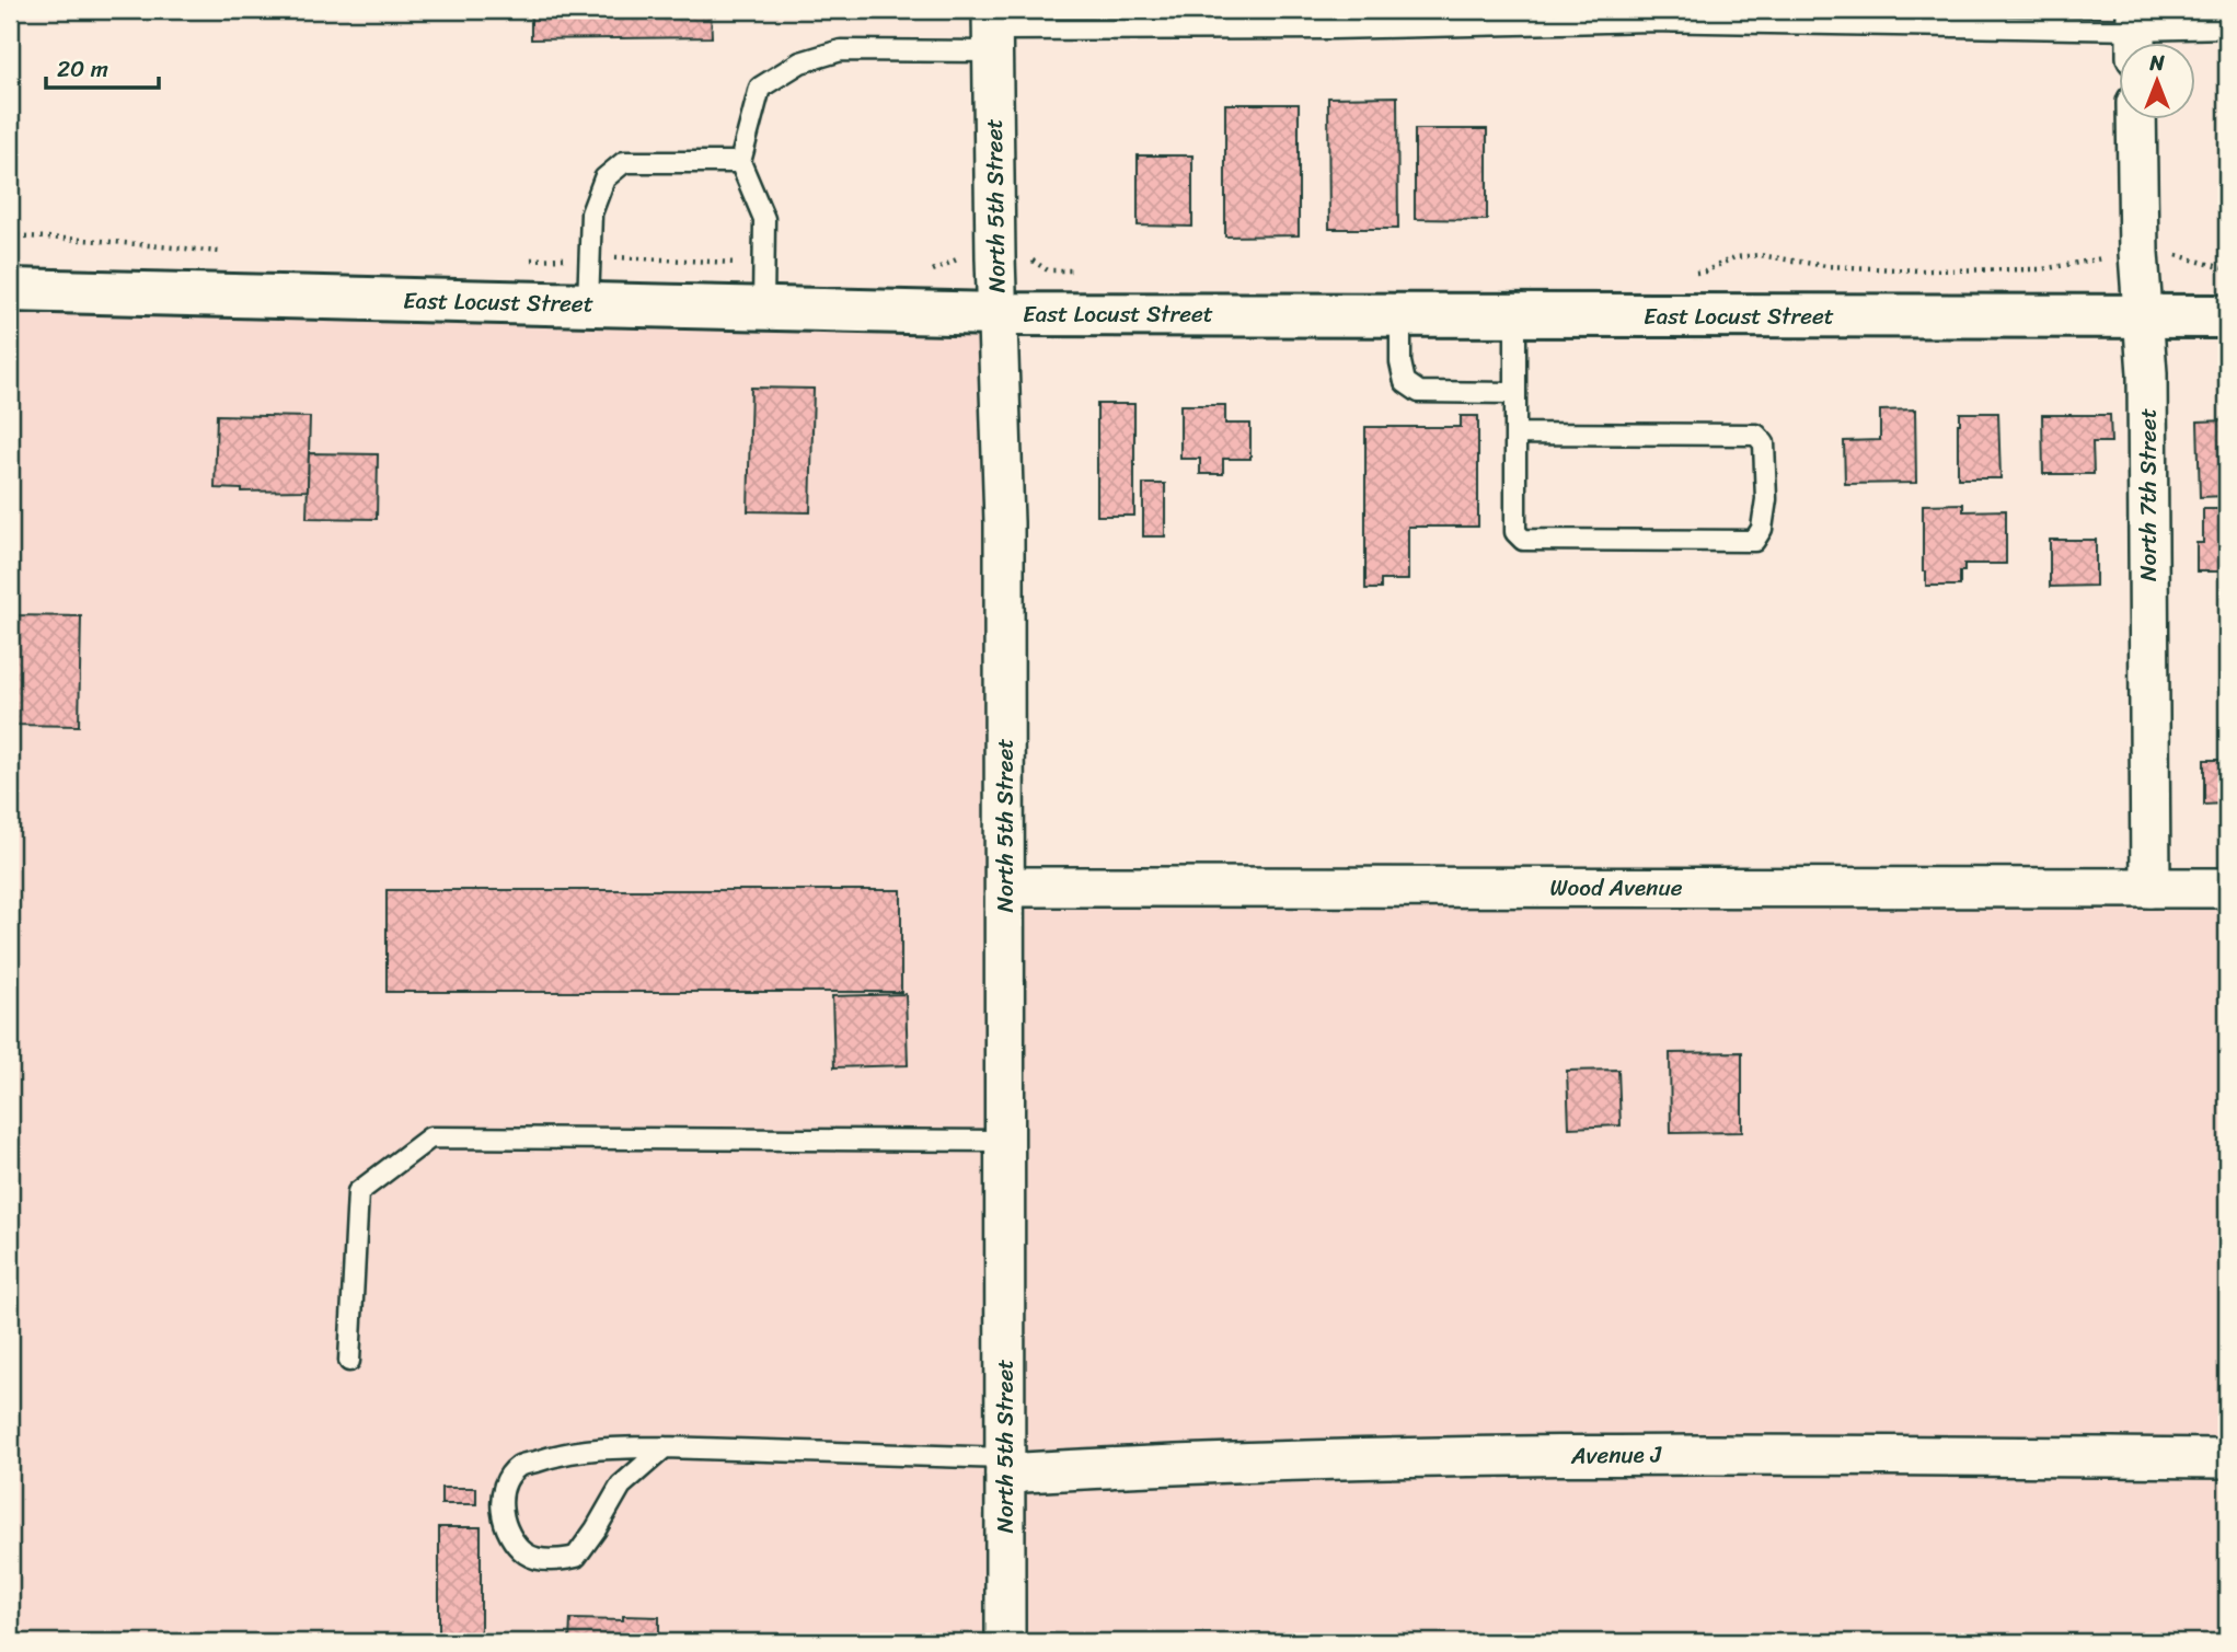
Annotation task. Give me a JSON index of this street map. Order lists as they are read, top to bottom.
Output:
{
  "streets": {
    "main road": ["East Locust Street"],
    "street": [
      "North 5th Street",
      "North 7th Street",
      "Wood Avenue",
      "Avenue J"
    ]
  },
  "crossings": [
    ["North 5th Street", "East Locust Street"],
    ["North 5th Street", "Wood Avenue"],
    ["North 5th Street", "Avenue J"],
    ["East Locust Street", "North 7th Street"],
    ["North 7th Street", "Wood Avenue"]
  ],
  "scale_bar": "20 m",
  "north": "top"
}
